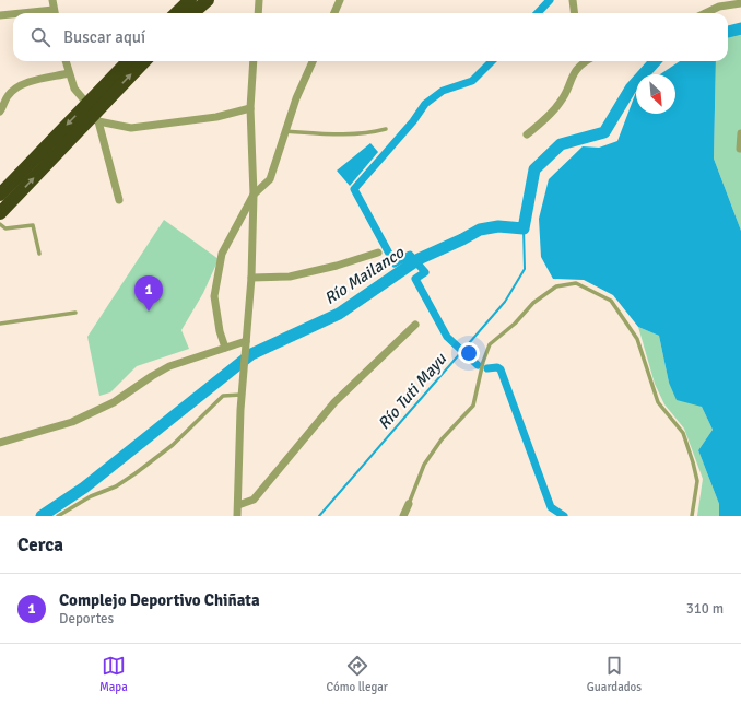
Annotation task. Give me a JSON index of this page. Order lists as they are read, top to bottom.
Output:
{
  "water": ["Río Mailanco", "Río Tuti Mayu"],
  "north": "bottom right",
  "page": {
    "search": "Buscar aquí",
    "pins": "1",
    "heading": "Cerca",
    "list": [
      {
        "mark": "1",
        "name": "Complejo Deportivo Chiñata",
        "note": "Deportes",
        "value": "310 m"
      }
    ],
    "nav": ["Mapa", "Cómo llegar", "Guardados"]
  }
}
